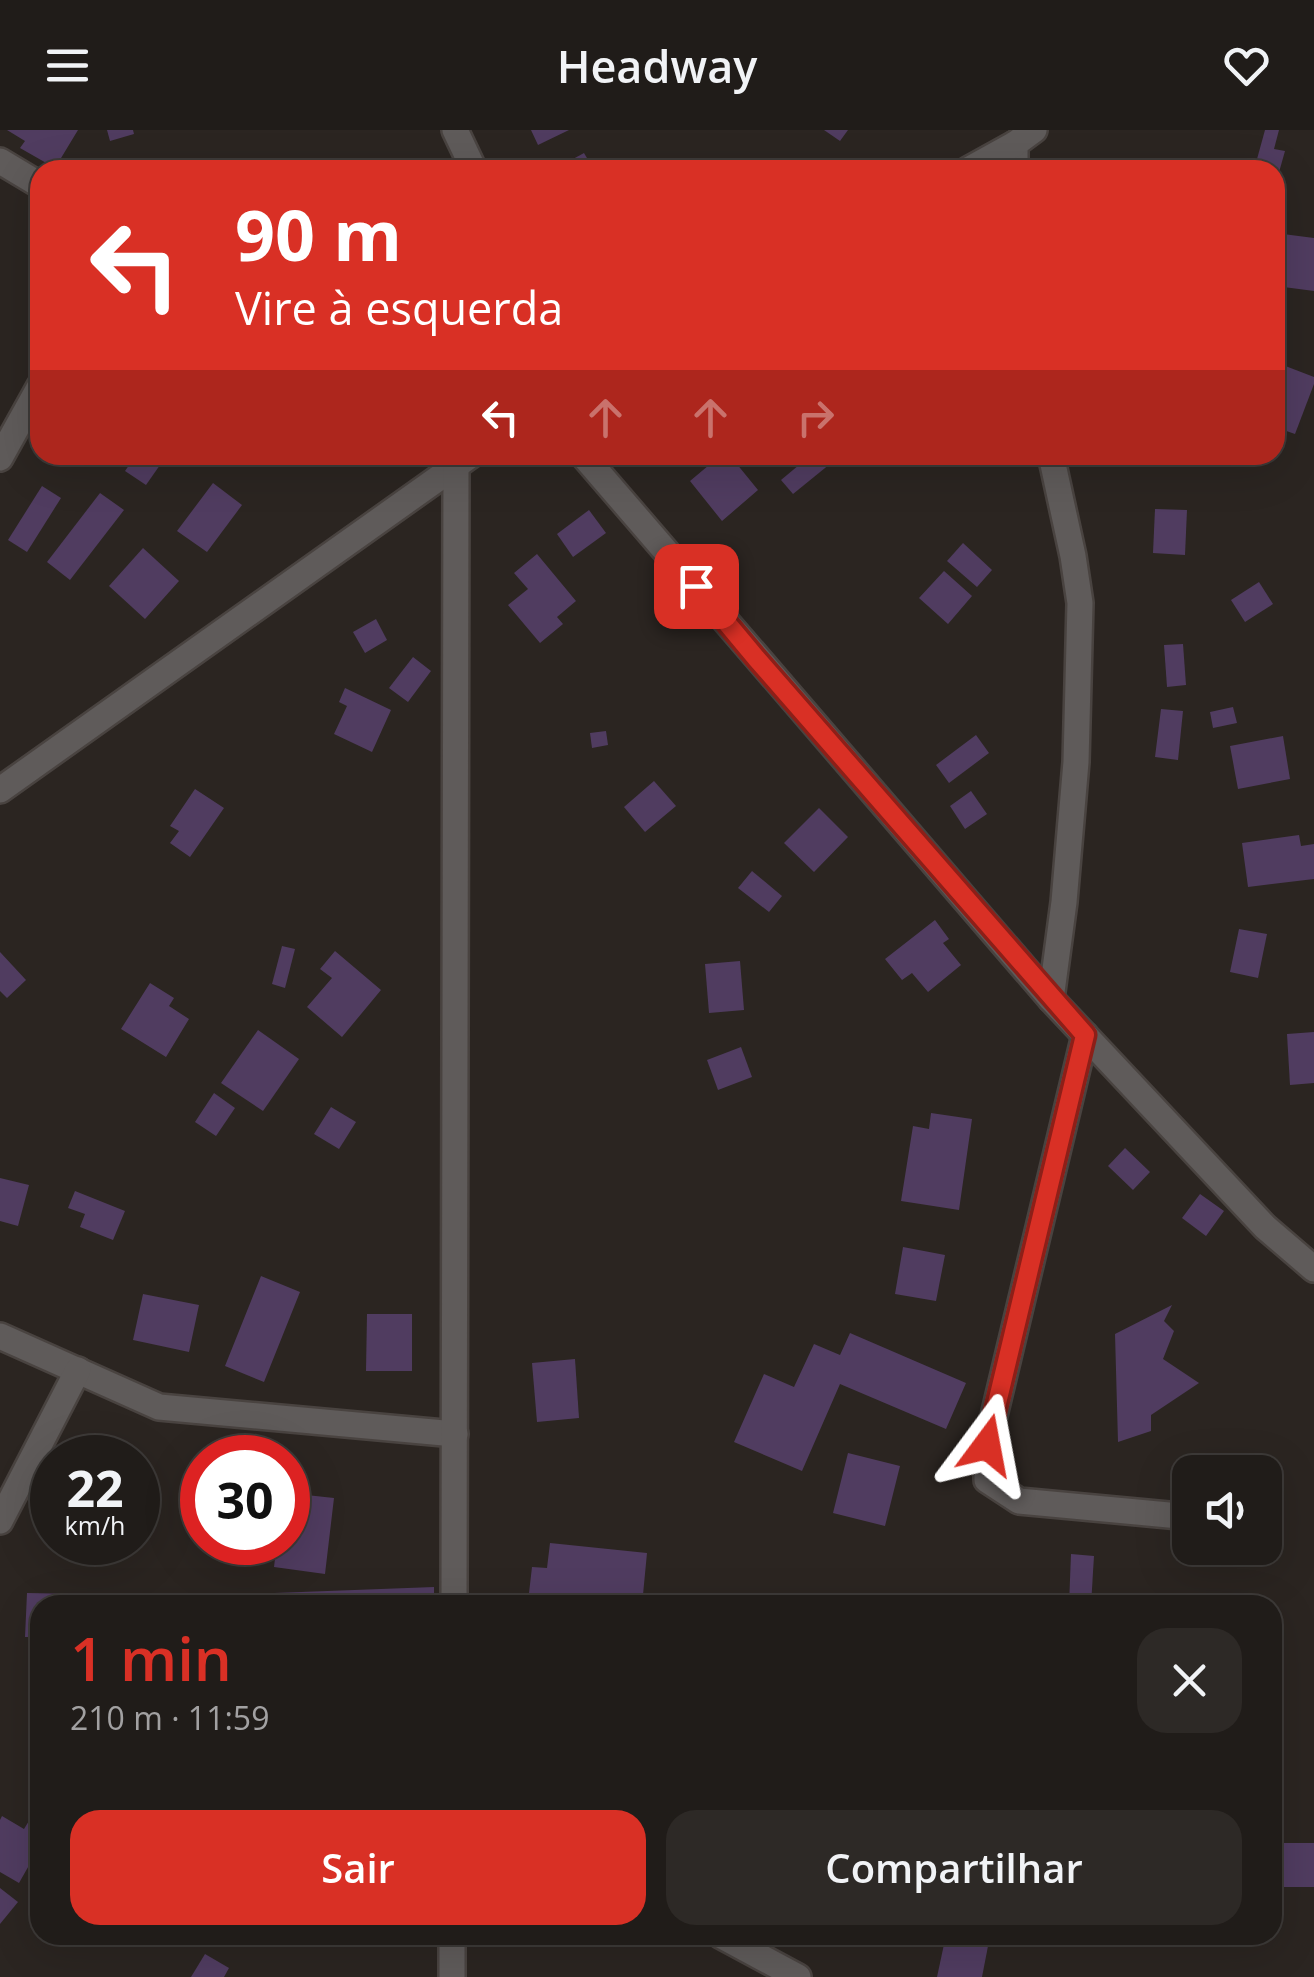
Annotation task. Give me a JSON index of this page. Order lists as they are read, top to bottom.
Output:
{
  "page": {
    "header": "Headway",
    "turn": ["90 m", "Vire à esquerda"],
    "speed": "22 km/h",
    "limit": "30",
    "heading": ["1 min", "210 m · 11:59"],
    "buttons": ["Sair", "Compartilhar"]
  }
}
